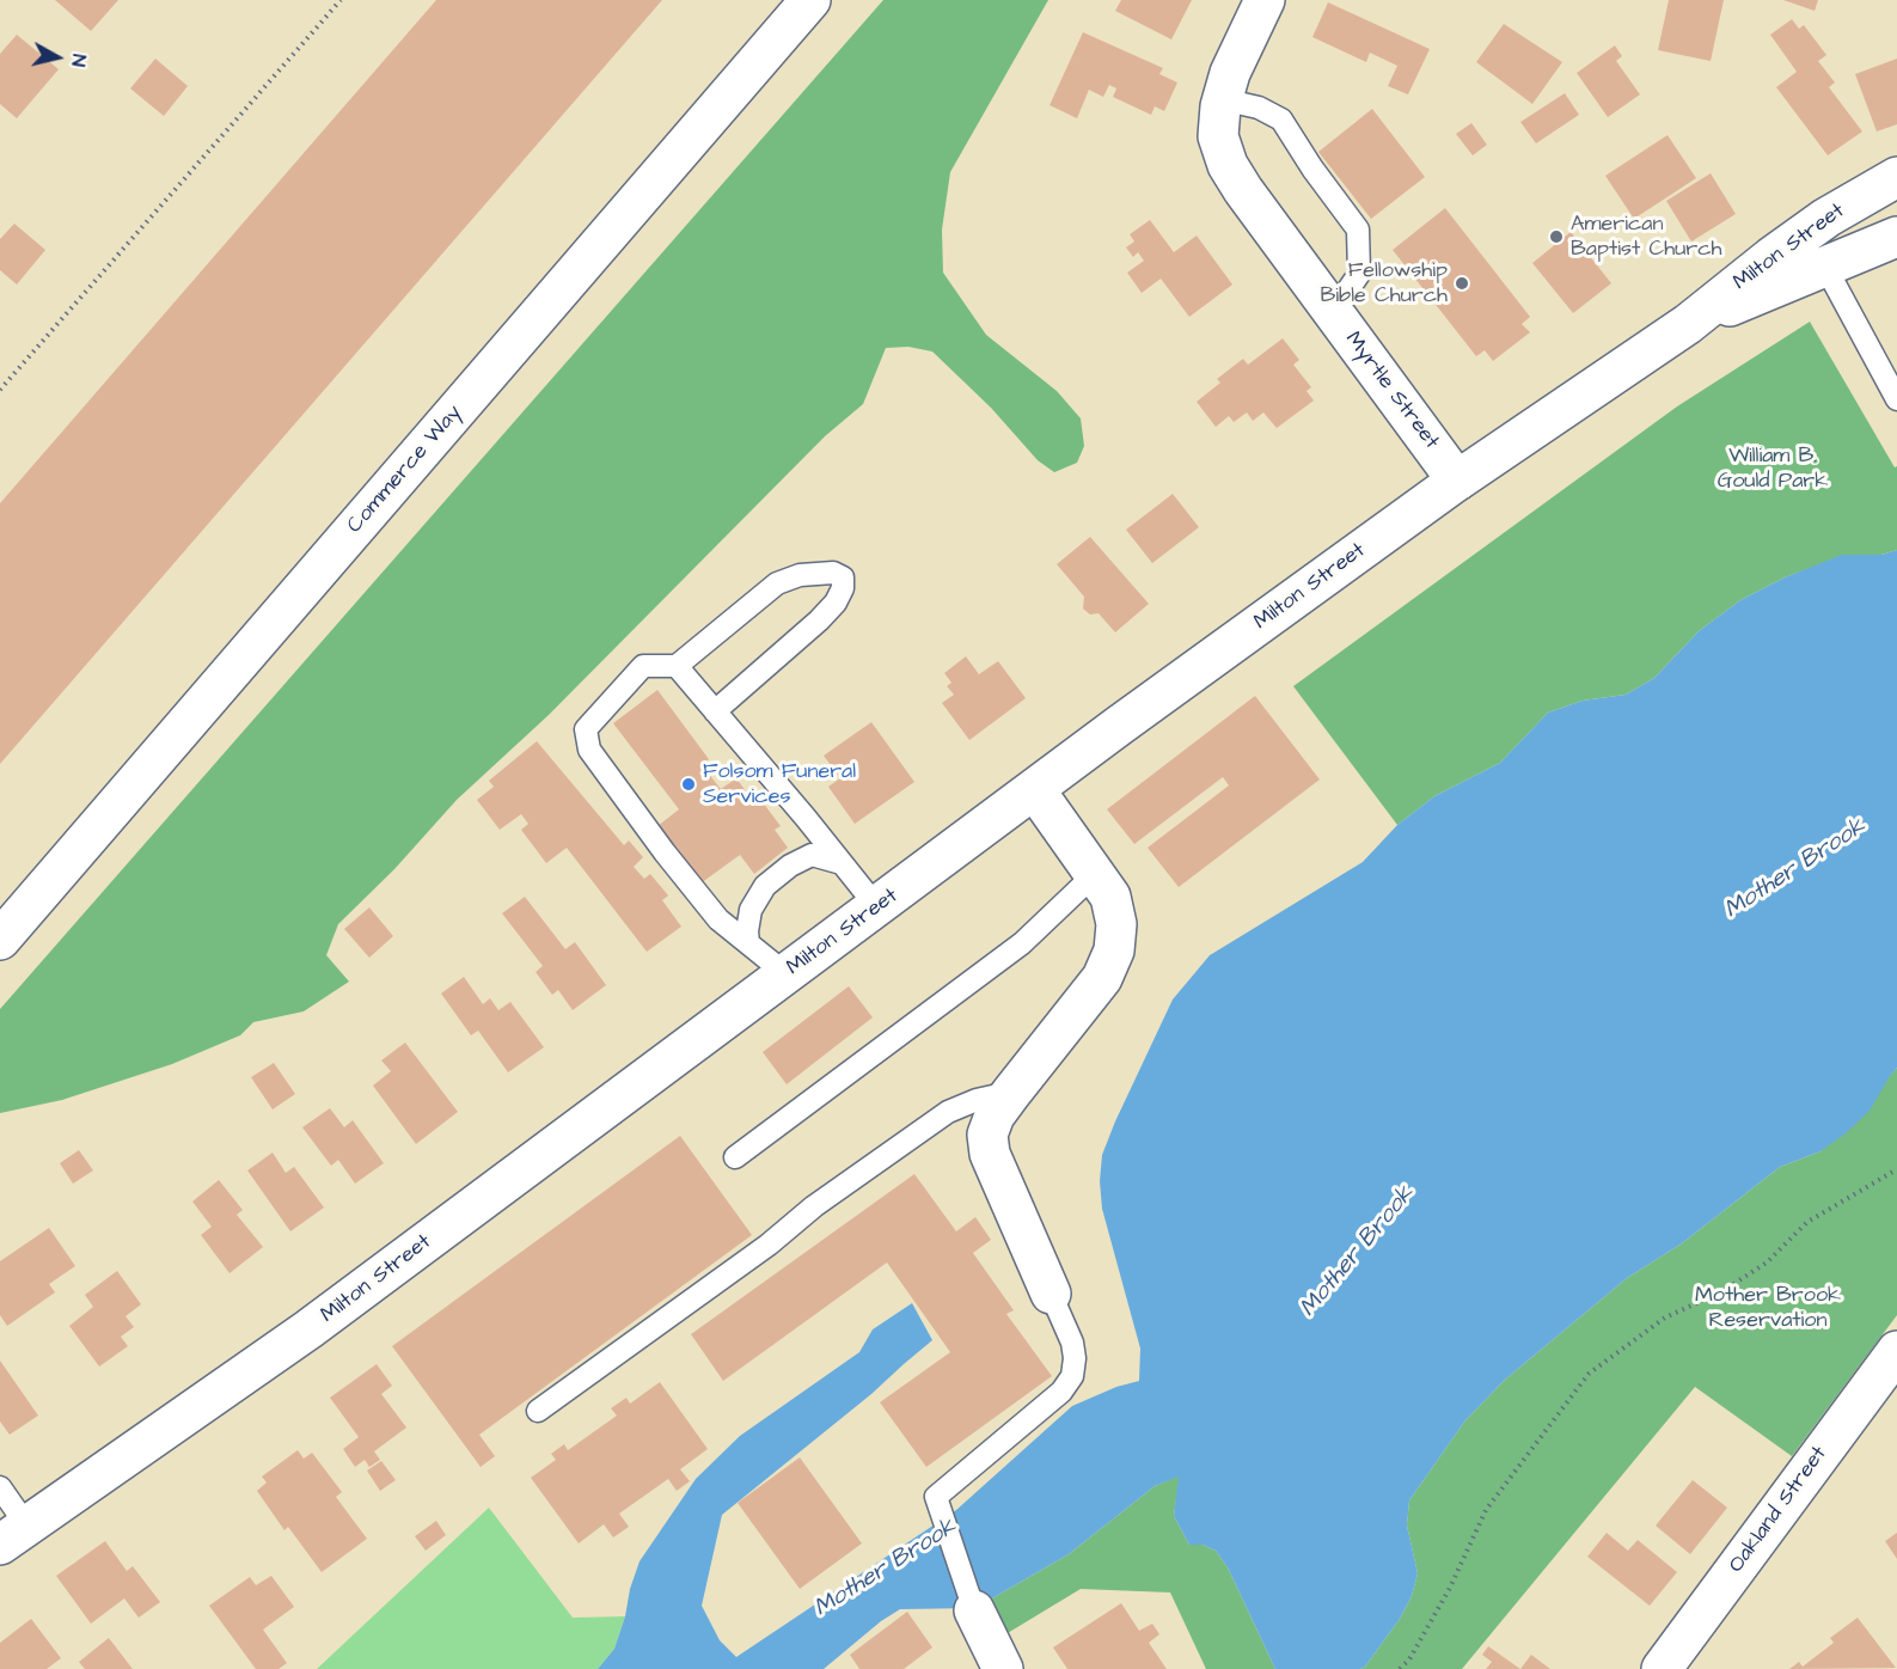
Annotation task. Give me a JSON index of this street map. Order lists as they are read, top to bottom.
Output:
{
  "streets": {
    "street": [
      "Milton Street",
      "Myrtle Street",
      "Commerce Way",
      "Oakland Street"
    ]
  },
  "crossings": [
    ["Milton Street", "Myrtle Street"]
  ],
  "water": ["Mother Brook"],
  "parks": ["William B. Gould Park", "Mother Brook Reservation"],
  "places": ["American Baptist Church", "Fellowship Bible Church", "Folsom Funeral Services"],
  "north": "right"
}
